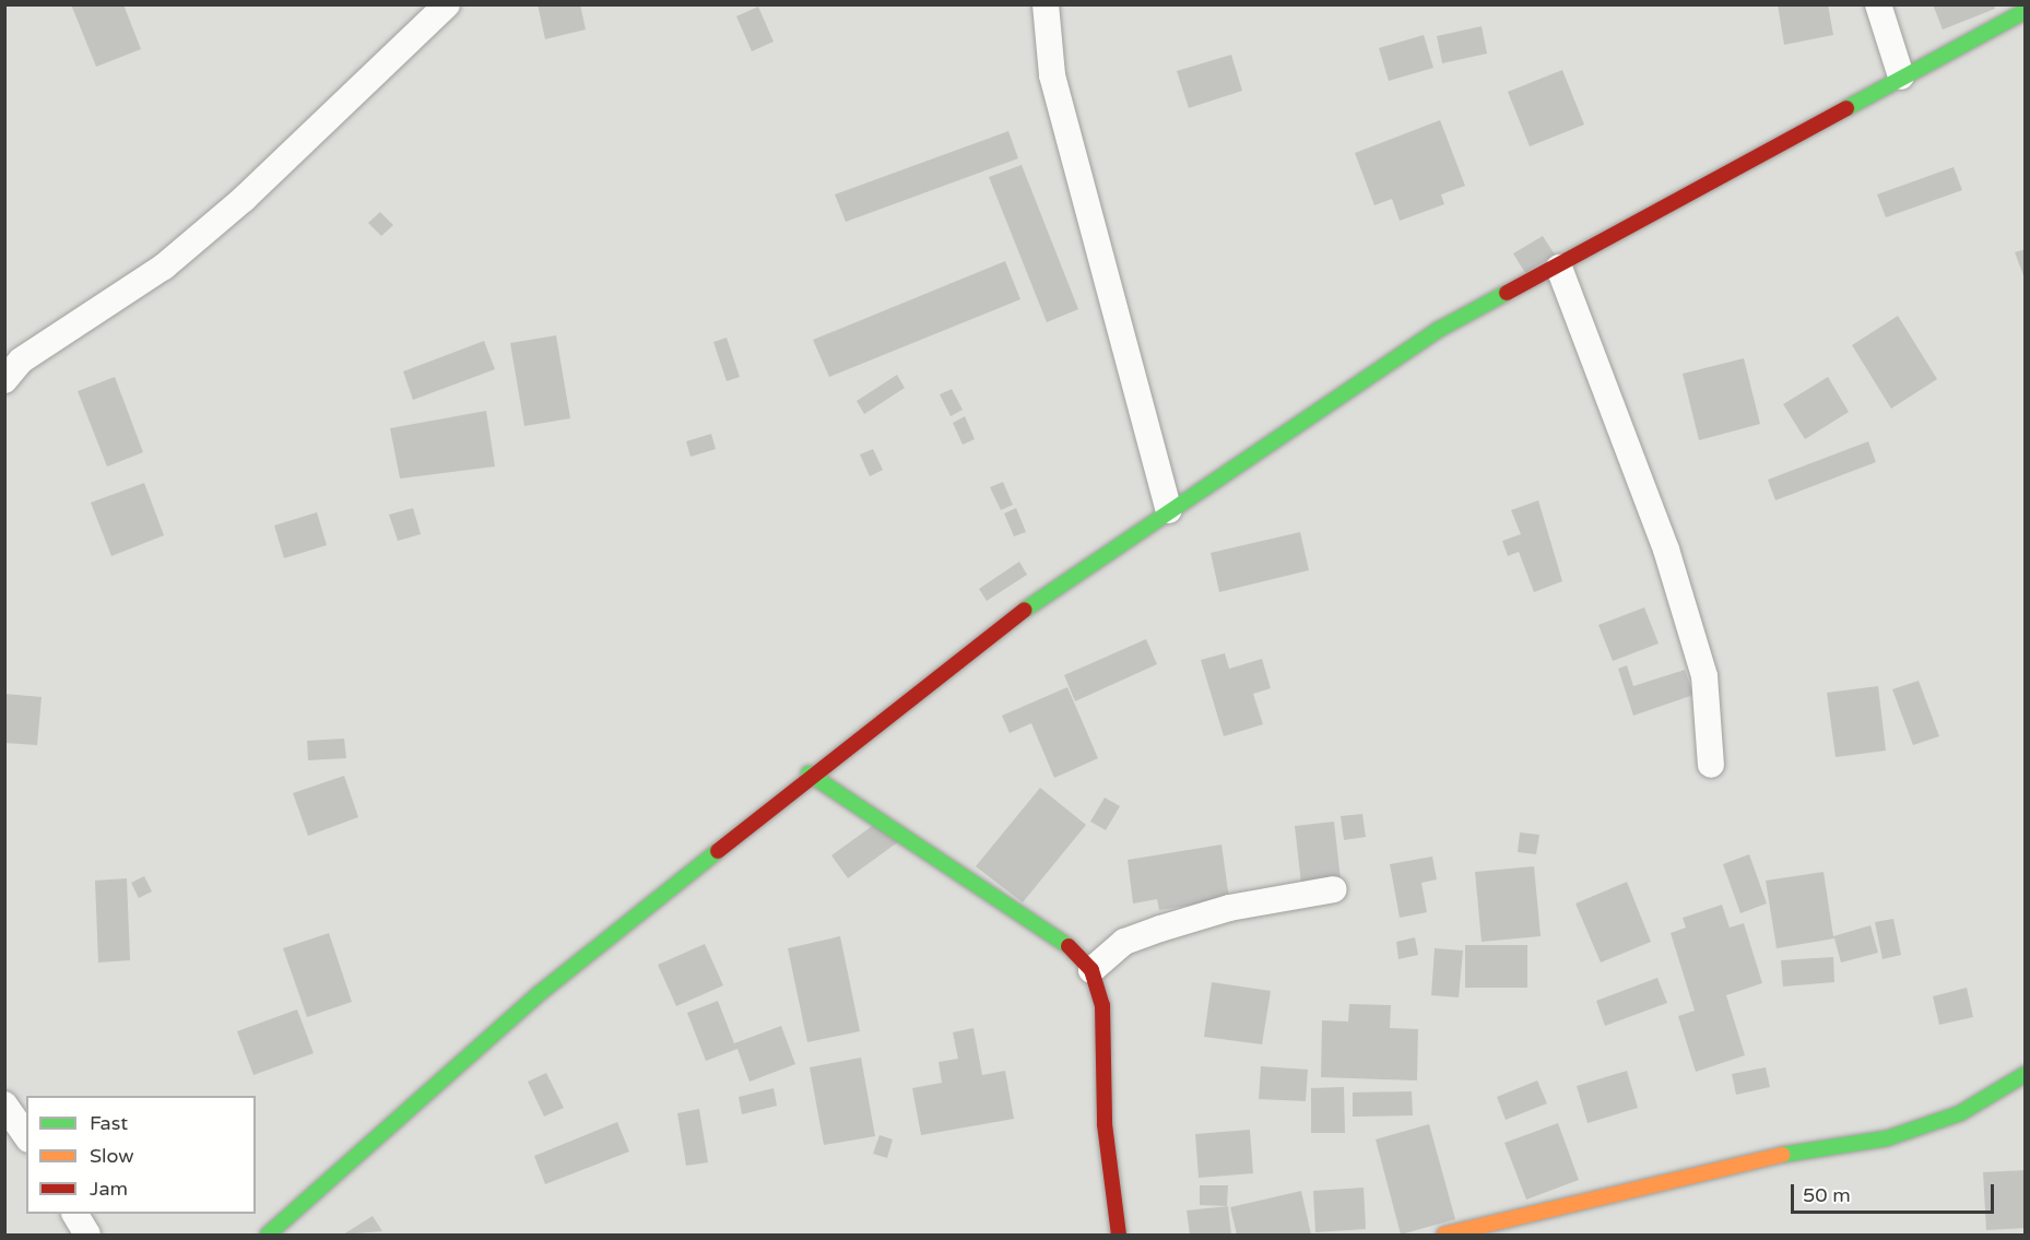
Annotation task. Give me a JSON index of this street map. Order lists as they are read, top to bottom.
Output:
{
  "legend": ["Fast", "Slow", "Jam"],
  "scale_bar": "50 m"
}
